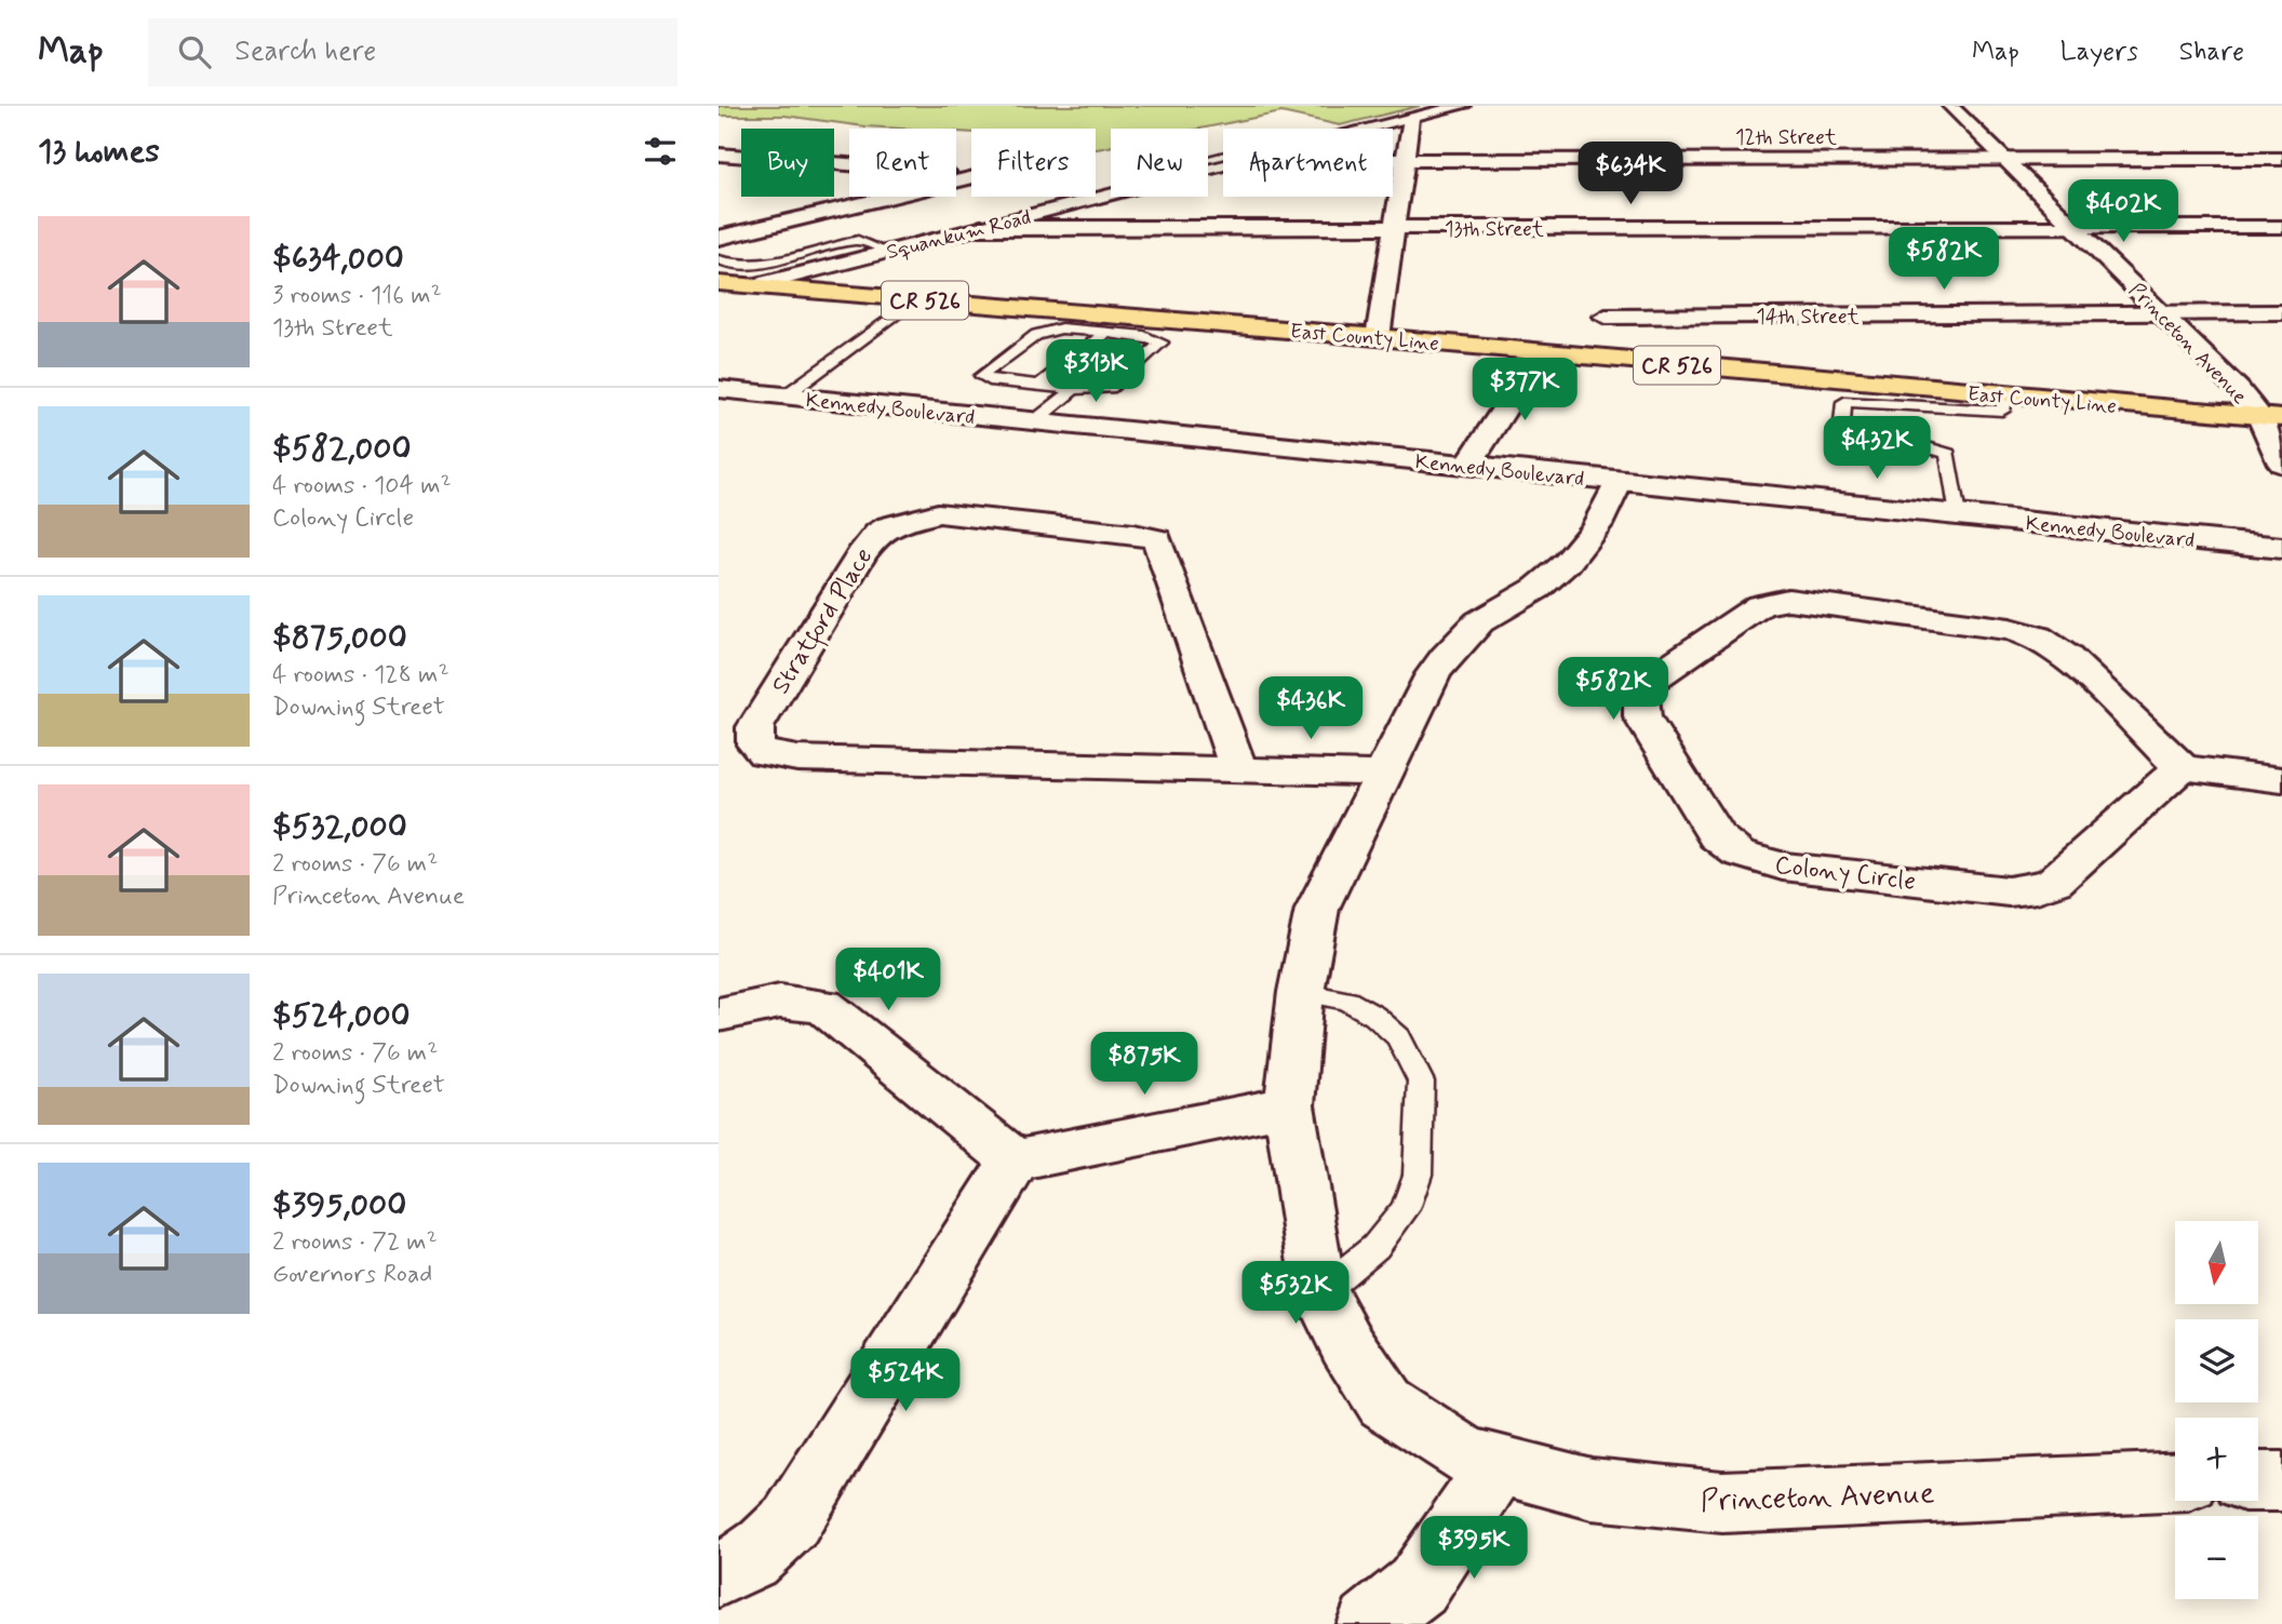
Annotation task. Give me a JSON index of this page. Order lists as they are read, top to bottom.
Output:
{
  "streets": {
    "main road": ["Squankum Road", "CR 526", "East County Line"],
    "street": [
      "12th Street",
      "13th Street",
      "14th Street",
      "Princeton Avenue",
      "Kennedy Boulevard",
      "Stratford Place",
      "Colony Circle"
    ]
  },
  "crossings": [
    ["12th Street", "Princeton Avenue"],
    ["13th Street", "Squankum Road"],
    ["13th Street", "Princeton Avenue"],
    ["Squankum Road", "East County Line"],
    ["14th Street", "Princeton Avenue"],
    ["East County Line", "Princeton Avenue"],
    ["Princeton Avenue", "Kennedy Boulevard"],
    ["Princeton Avenue", "Stratford Place"]
  ],
  "north": "bottom",
  "page": {
    "header": "Map",
    "search": "Search here",
    "nav": ["Map", "Layers", "Share"],
    "heading": "13 homes",
    "chip": [
      "Buy",
      "Rent",
      "Filters",
      "New",
      "Apartment"
    ],
    "price": [
      "$634K",
      "$402K",
      "$582K",
      "$313K",
      "$377K",
      "$432K",
      "$582K",
      "$436K",
      "$401K",
      "$875K",
      "$532K",
      "$524K",
      "$395K"
    ],
    "list": [
      {
        "name": "$634,000",
        "note": "3 rooms · 116 m² · 13th Street"
      },
      {
        "name": "$582,000",
        "note": "4 rooms · 104 m² · Colony Circle"
      },
      {
        "name": "$875,000",
        "note": "4 rooms · 128 m² · Downing Street"
      },
      {
        "name": "$532,000",
        "note": "2 rooms · 76 m² · Princeton Avenue"
      },
      {
        "name": "$524,000",
        "note": "2 rooms · 76 m² · Downing Street"
      },
      {
        "name": "$395,000",
        "note": "2 rooms · 72 m² · Governors Road"
      }
    ],
    "map_buttons": ["+", "−"]
  }
}
